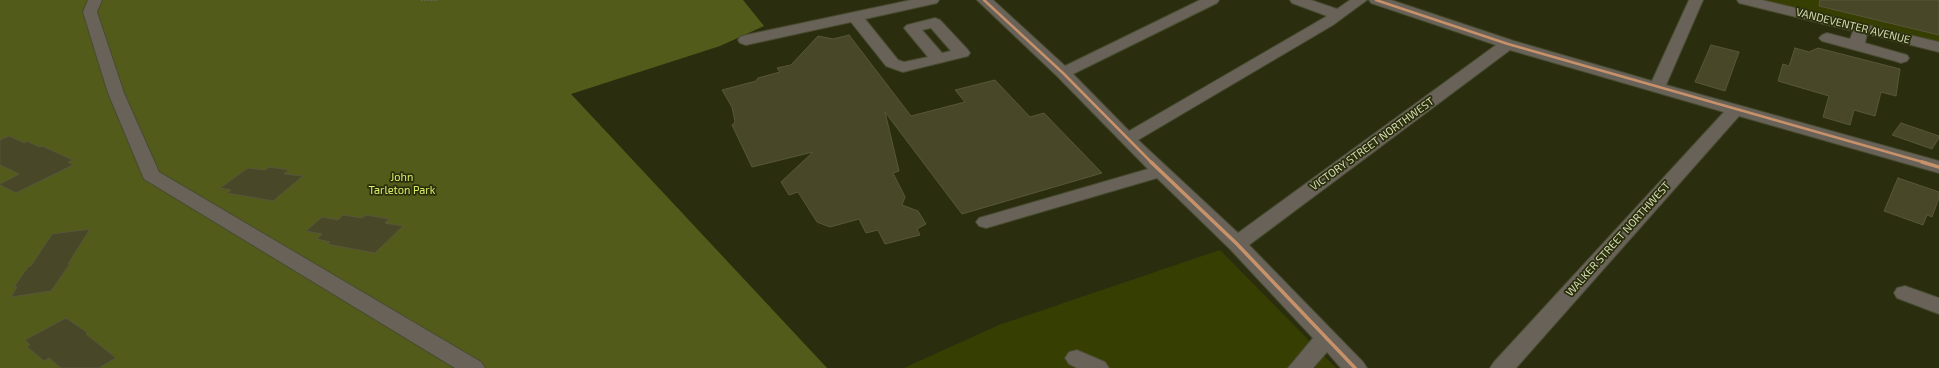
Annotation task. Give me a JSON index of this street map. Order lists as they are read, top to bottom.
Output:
{
  "streets": {
    "street": ["VANDEVENTER AVENUE", "VICTORY STREET NORTHWEST", "WALKER STREET NORTHWEST"]
  },
  "parks": ["John Tarleton Park"]
}
